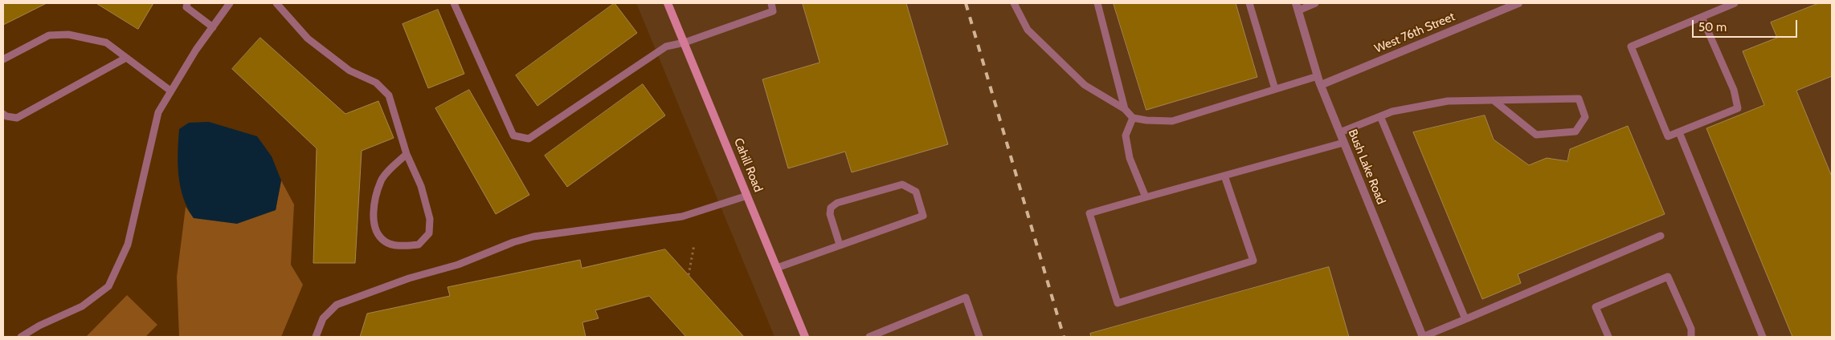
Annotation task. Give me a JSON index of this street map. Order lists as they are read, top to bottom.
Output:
{
  "streets": {
    "street": ["West 76th Street", "Cahill Road", "Bush Lake Road"]
  },
  "crossings": [
    ["West 76th Street", "Bush Lake Road"]
  ],
  "scale_bar": "50 m"
}
